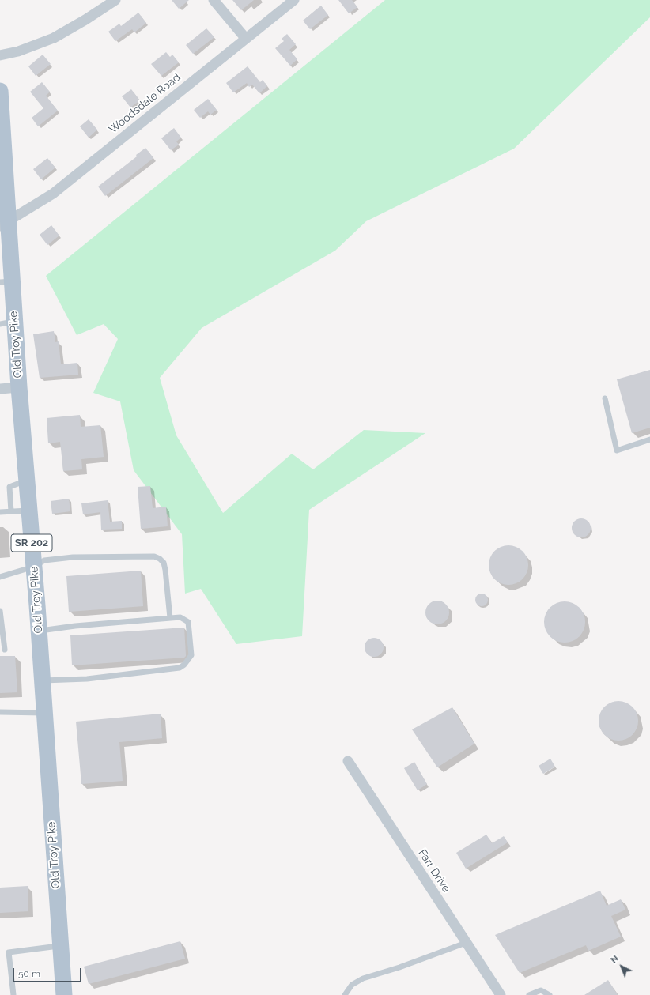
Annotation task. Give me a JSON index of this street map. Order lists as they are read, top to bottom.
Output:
{
  "streets": {
    "main road": ["Old Troy Pike", "SR 202"],
    "street": ["Woodsdale Road", "Farr Drive"]
  },
  "crossings": [
    ["Woodsdale Road", "Old Troy Pike"]
  ],
  "scale_bar": "50 m",
  "north": "top left"
}
